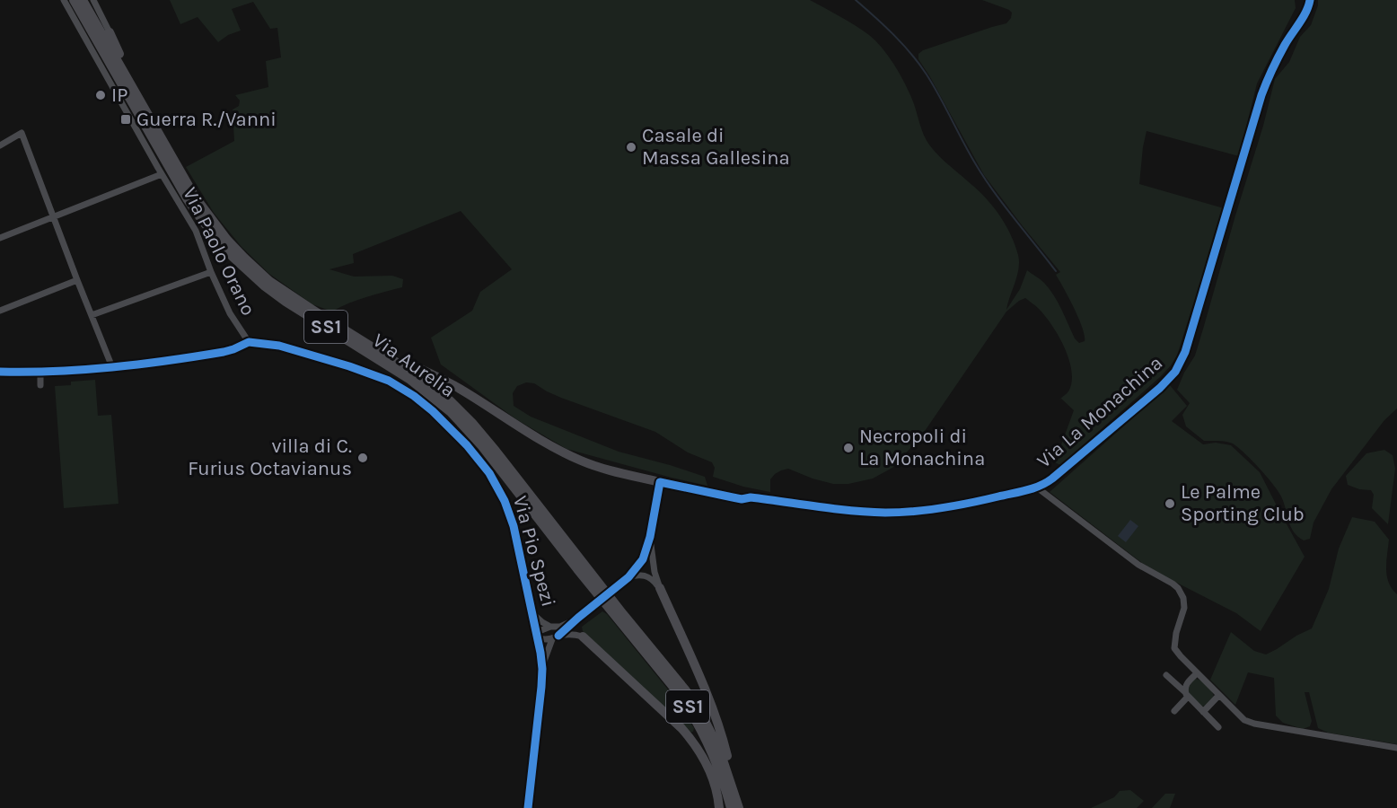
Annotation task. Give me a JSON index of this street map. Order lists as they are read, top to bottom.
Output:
{
  "streets": {
    "highway": ["SS1", "Via Aurelia"],
    "street": ["Via Paolo Orano", "Via La Monachina", "Via Pio Spezi"]
  },
  "crossings": [
    ["Via Paolo Orano", "Via Pio Spezi"]
  ],
  "places": {
    "other": [
      "IP",
      "Casale di Massa Gallesina",
      "Necropoli di La Monachina",
      "villa di C. Furius Octavianus",
      "Le Palme Sporting Club"
    ],
    "transit": ["Guerra R./Vanni"]
  }
}
